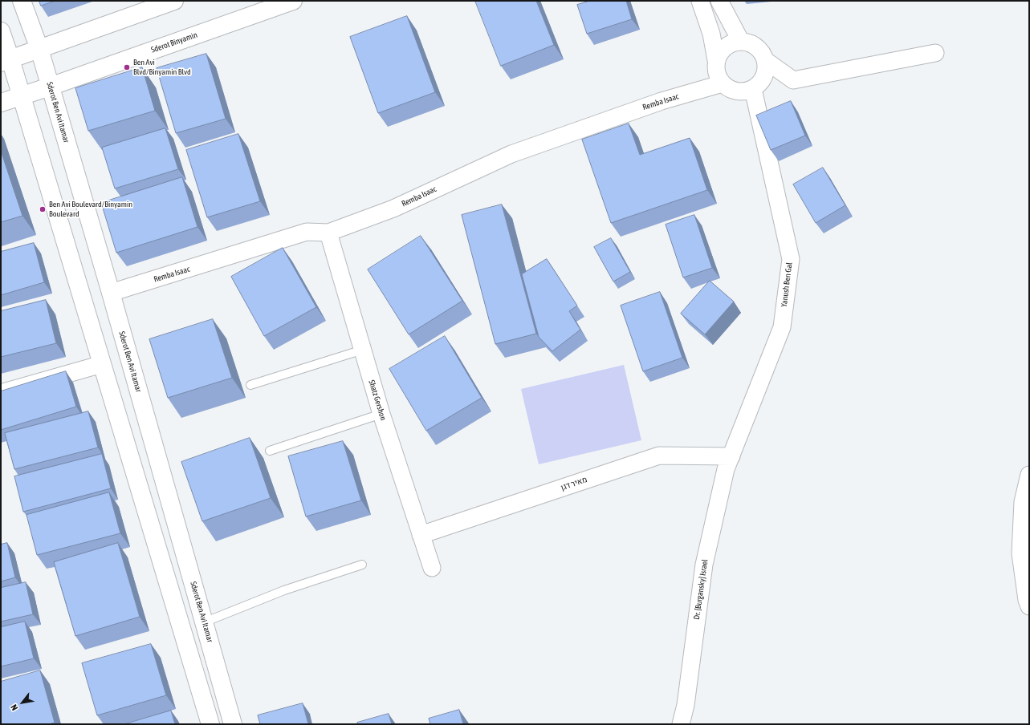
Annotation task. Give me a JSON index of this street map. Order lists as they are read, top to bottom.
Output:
{
  "streets": {
    "main road": ["Sderot Binyamin", "Sderot Ben Avi Itamar"],
    "street": [
      "Remba Isaac",
      "Yanush Ben Gal",
      "Shatz Gershon",
      "מאיר דגן",
      "Dr. [Burgansky] Israel"
    ]
  },
  "crossings": [
    ["Sderot Binyamin", "Sderot Ben Avi Itamar"],
    ["Remba Isaac", "Sderot Ben Avi Itamar"],
    ["Remba Isaac", "Yanush Ben Gal"],
    ["Remba Isaac", "Shatz Gershon"],
    ["Yanush Ben Gal", "מאיר דגן"],
    ["Yanush Ben Gal", "Dr. [Burgansky] Israel"],
    ["Shatz Gershon", "מאיר דגן"],
    ["מאיר דגן", "Dr. [Burgansky] Israel"]
  ],
  "places": ["Ben Avi Blvd/Binyamin Blvd", "Ben Avi Boulevard/Binyamin Boulevard"],
  "north": "bottom left"
}
